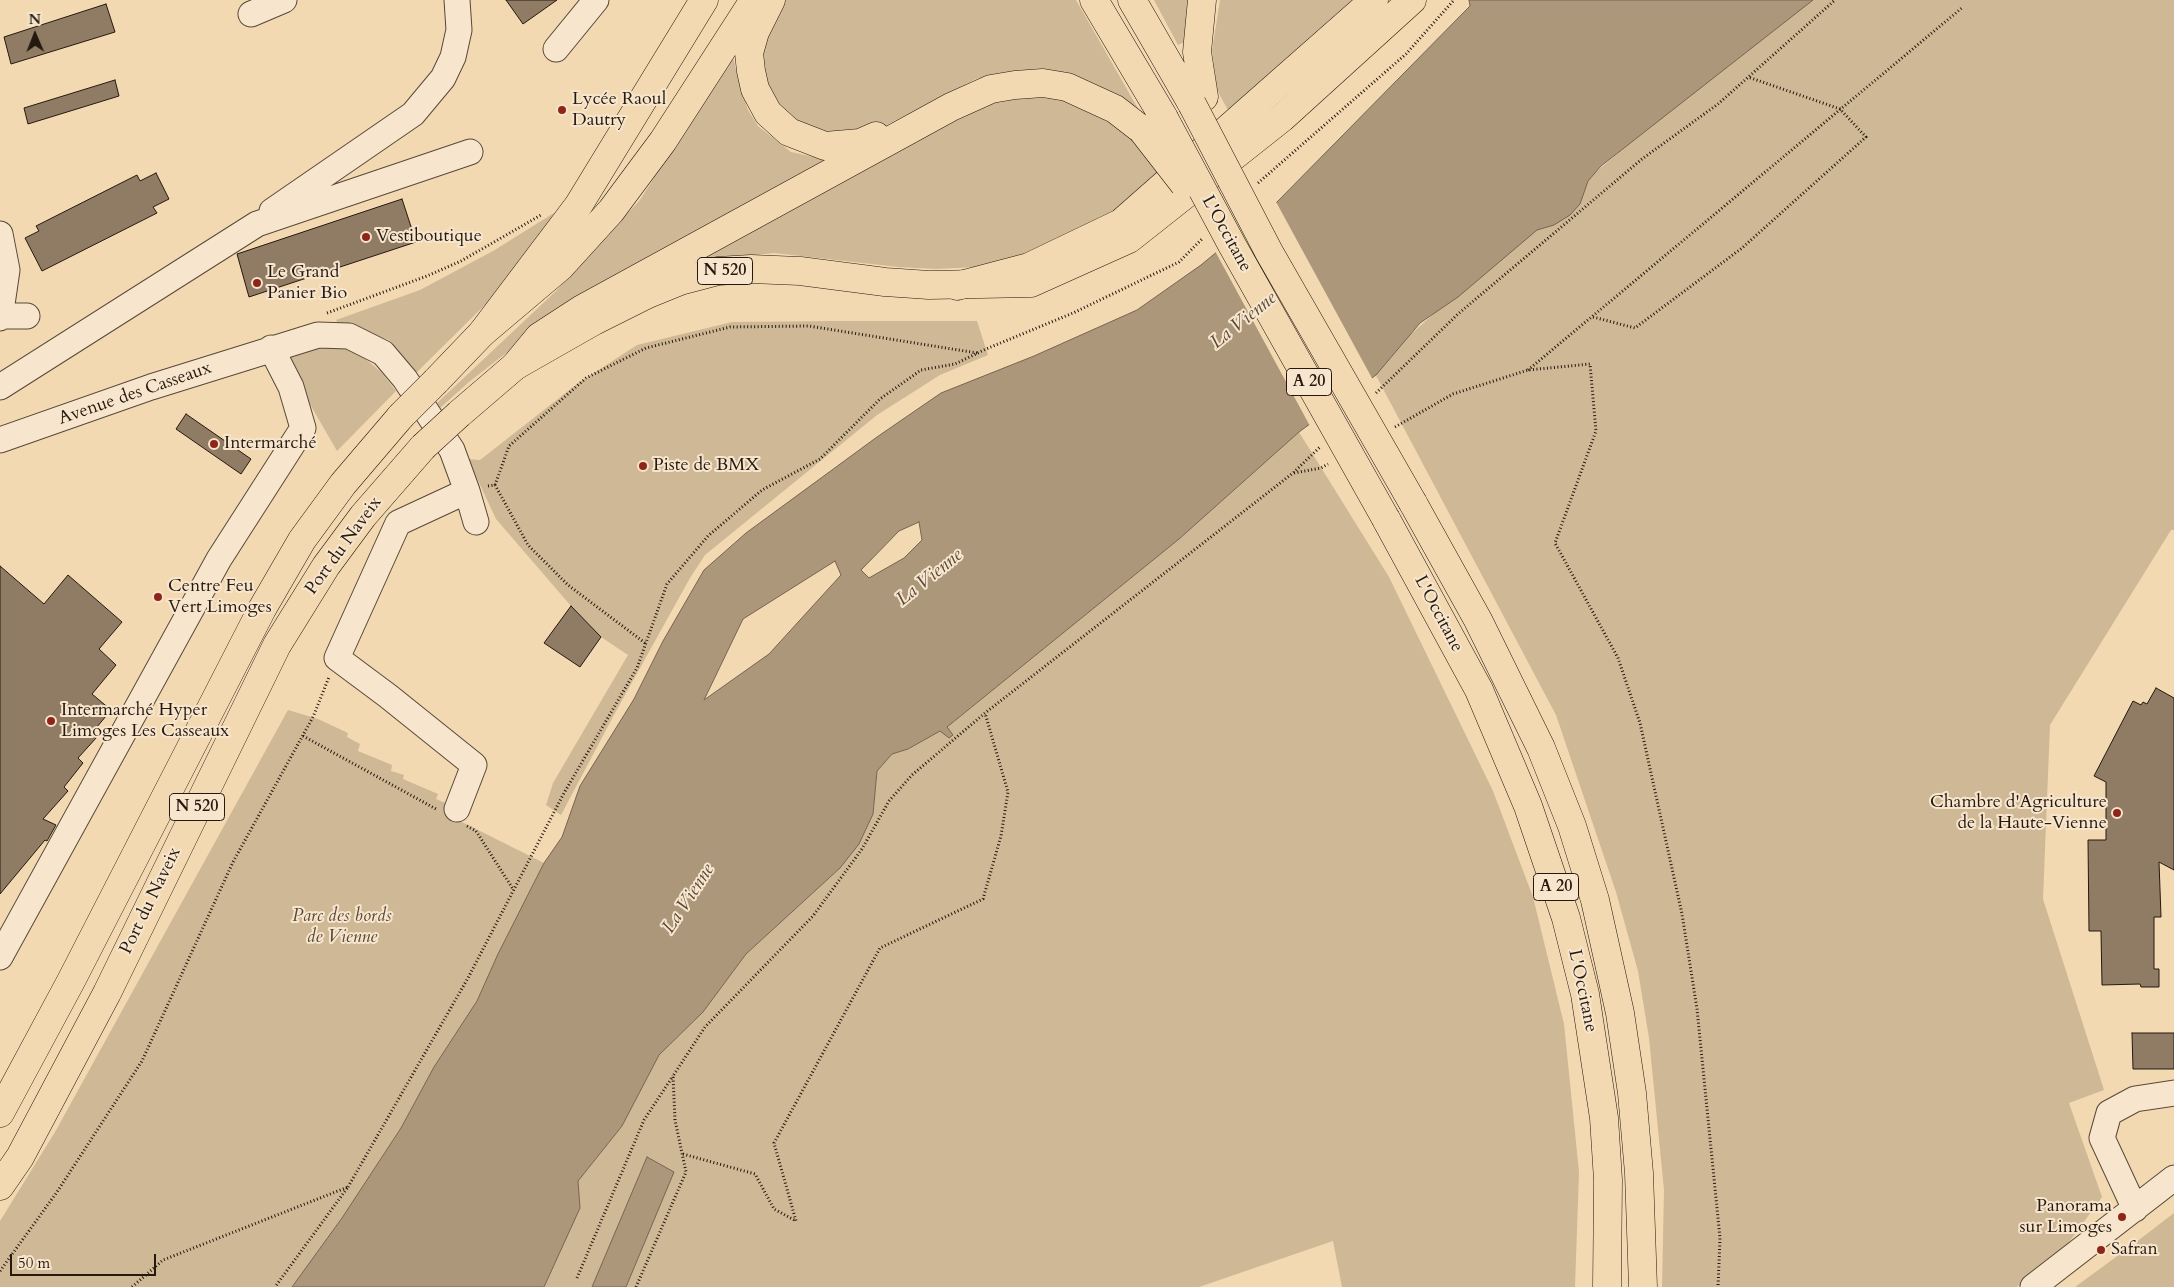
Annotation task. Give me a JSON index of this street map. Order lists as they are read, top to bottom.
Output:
{
  "streets": {
    "main road": [
      "L'Occitane",
      "N 520",
      "A 20",
      "Port du Naveix"
    ],
    "street": ["Avenue des Casseaux"]
  },
  "crossings": [
    ["N 520", "Port du Naveix"]
  ],
  "water": ["La Vienne"],
  "parks": ["Parc des bords de Vienne"],
  "places": [
    "Lycée Raoul Dautry",
    "Vestiboutique",
    "Le Grand Panier Bio",
    "Intermarché",
    "Piste de BMX",
    "Centre Feu Vert Limoges",
    "Intermarché Hyper Limoges Les Casseaux",
    "Chambre d'Agriculture de la Haute-Vienne",
    "Panorama sur Limoges",
    "Safran"
  ],
  "scale_bar": "50 m",
  "north": "top"
}
